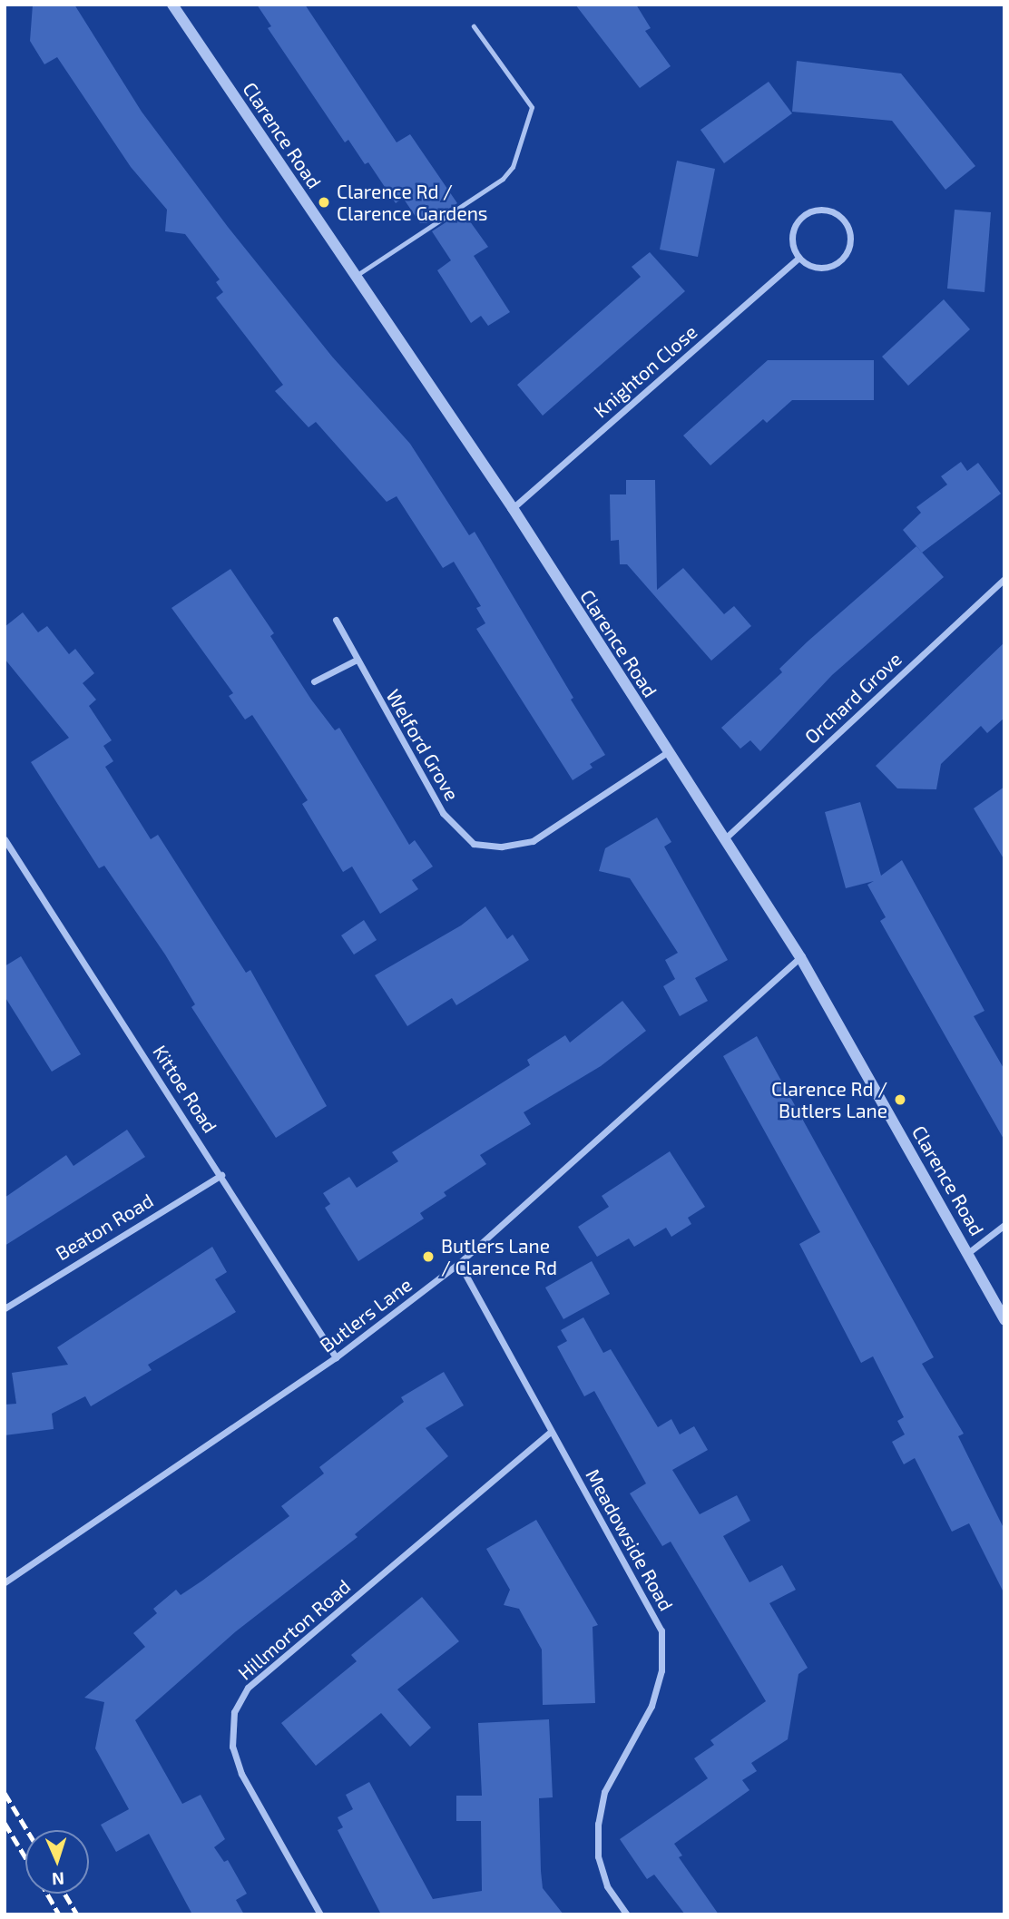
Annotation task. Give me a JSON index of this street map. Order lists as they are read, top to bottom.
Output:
{
  "streets": {
    "street": [
      "Clarence Road",
      "Knighton Close",
      "Orchard Grove",
      "Welford Grove",
      "Kittoe Road",
      "Beaton Road",
      "Butlers Lane",
      "Meadowside Road",
      "Hillmorton Road"
    ]
  },
  "crossings": [
    ["Clarence Road", "Knighton Close"],
    ["Clarence Road", "Orchard Grove"],
    ["Clarence Road", "Welford Grove"],
    ["Clarence Road", "Butlers Lane"],
    ["Kittoe Road", "Beaton Road"],
    ["Kittoe Road", "Butlers Lane"],
    ["Butlers Lane", "Meadowside Road"],
    ["Meadowside Road", "Hillmorton Road"]
  ],
  "places": ["Clarence Rd / Clarence Gardens", "Clarence Rd / Butlers Lane", "Butlers Lane / Clarence Rd"],
  "north": "bottom"
}
